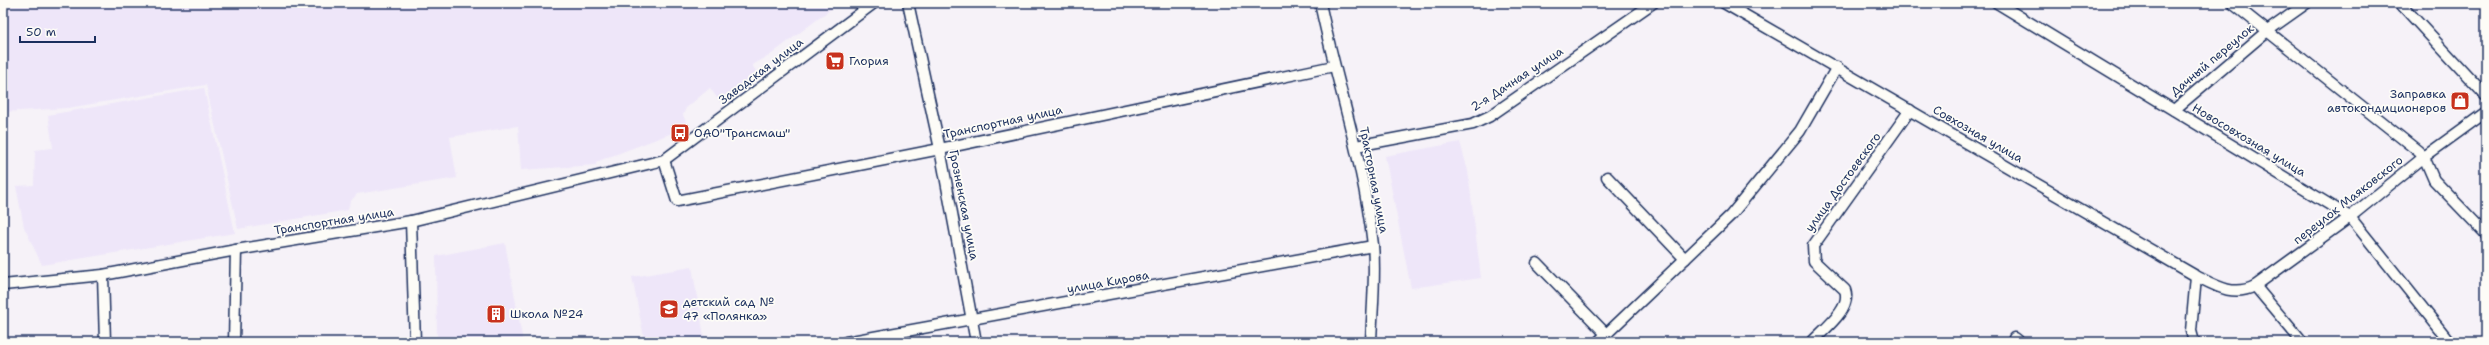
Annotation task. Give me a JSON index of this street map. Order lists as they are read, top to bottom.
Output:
{
  "streets": {
    "street": [
      "Дачный переулок",
      "Заводская улица",
      "2-я Дачная улица",
      "Транспортная улица",
      "Совхозная улица",
      "Новосовхозная улица",
      "Тракторная улица",
      "улица Достоевского",
      "переулок Маяковского",
      "Грозненская улица",
      "улица Кирова"
    ]
  },
  "crossings": [
    ["Дачный переулок", "Новосовхозная улица"],
    ["Заводская улица", "Транспортная улица"],
    ["2-я Дачная улица", "Тракторная улица"],
    ["Транспортная улица", "Тракторная улица"],
    ["Транспортная улица", "Грозненская улица"],
    ["Совхозная улица", "улица Достоевского"],
    ["Совхозная улица", "переулок Маяковского"],
    ["Новосовхозная улица", "переулок Маяковского"],
    ["Тракторная улица", "улица Кирова"],
    ["Грозненская улица", "улица Кирова"]
  ],
  "places": {
    "supermarket": ["Глория"],
    "shop": ["Заправка автокондиционеров"],
    "bus stop": ["ОАО\"Трансмаш\""],
    "school or university": ["детский сад № 47 «Полянка»"],
    "building": ["Школа №24"]
  },
  "scale_bar": "50 m"
}
